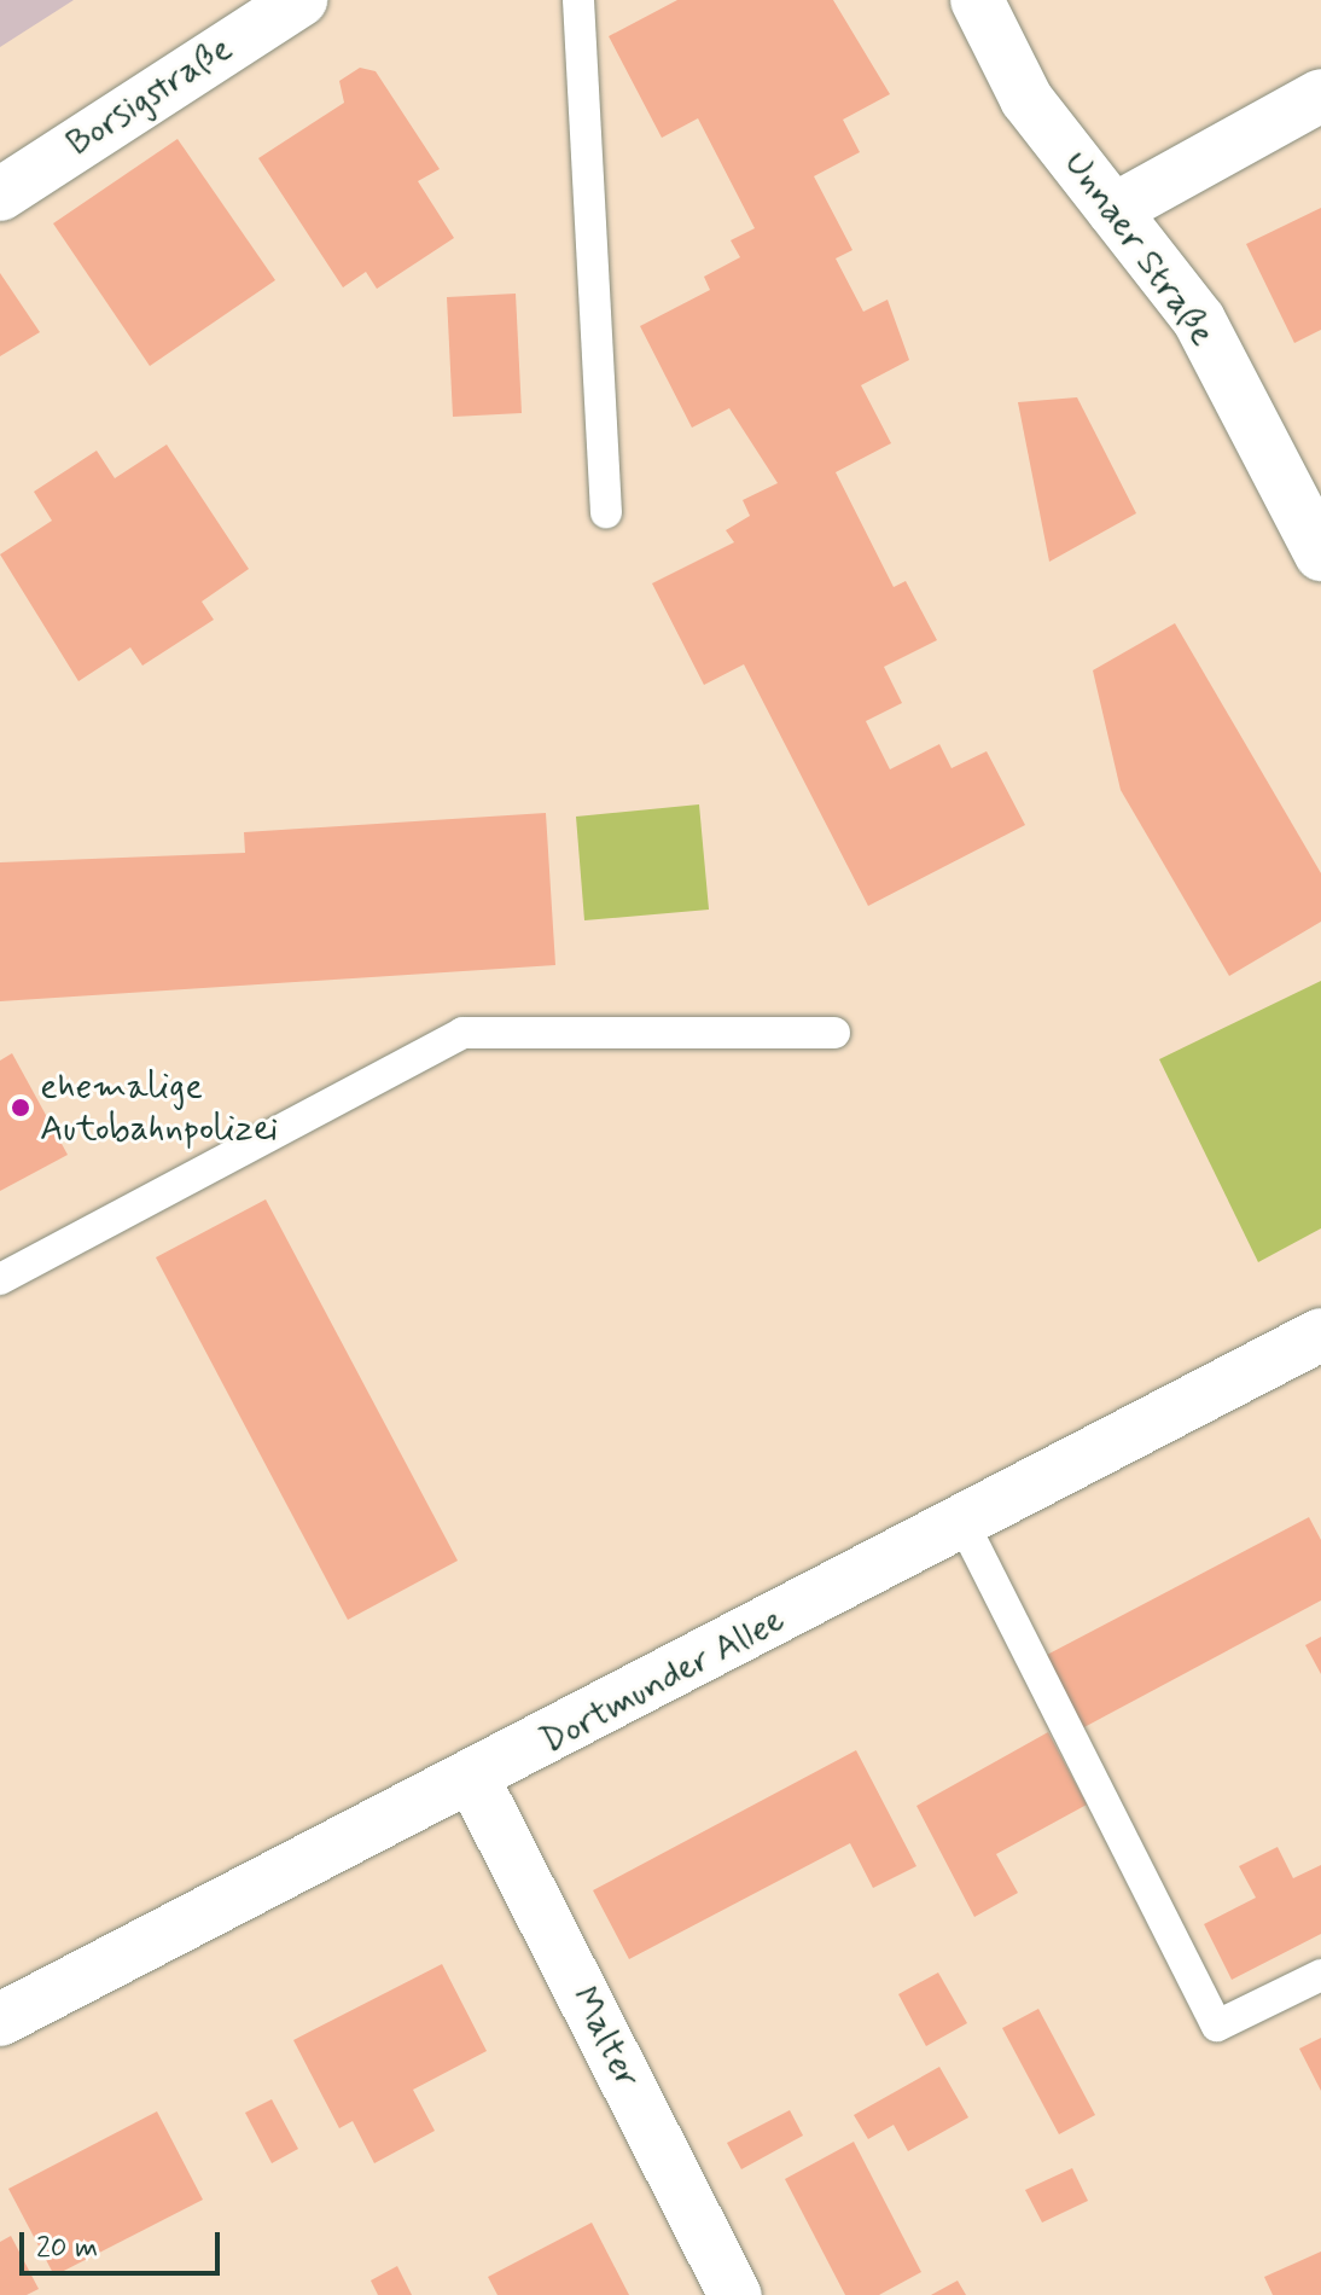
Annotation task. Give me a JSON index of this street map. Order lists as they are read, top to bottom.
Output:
{
  "streets": {
    "street": [
      "Borsigstraße",
      "Unnaer Straße",
      "Dortmunder Allee",
      "Malter"
    ]
  },
  "crossings": [
    ["Dortmunder Allee", "Malter"]
  ],
  "places": ["ehemalige Autobahnpolizei"],
  "scale_bar": "20 m"
}
